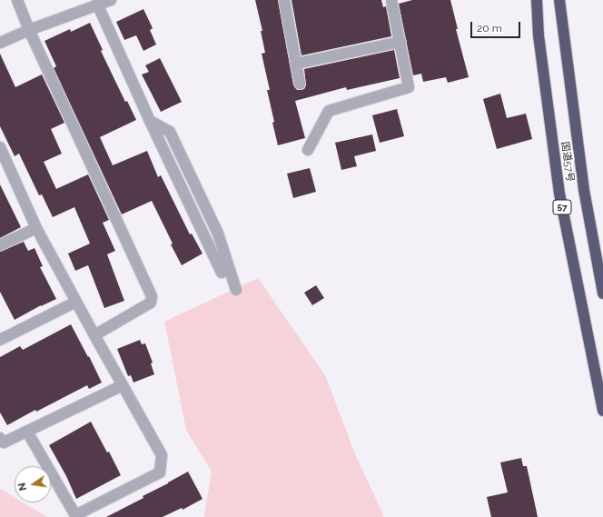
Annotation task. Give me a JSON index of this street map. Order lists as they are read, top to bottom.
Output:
{
  "streets": {
    "highway": ["国道57号", "57"]
  },
  "scale_bar": "20 m",
  "north": "left"
}
